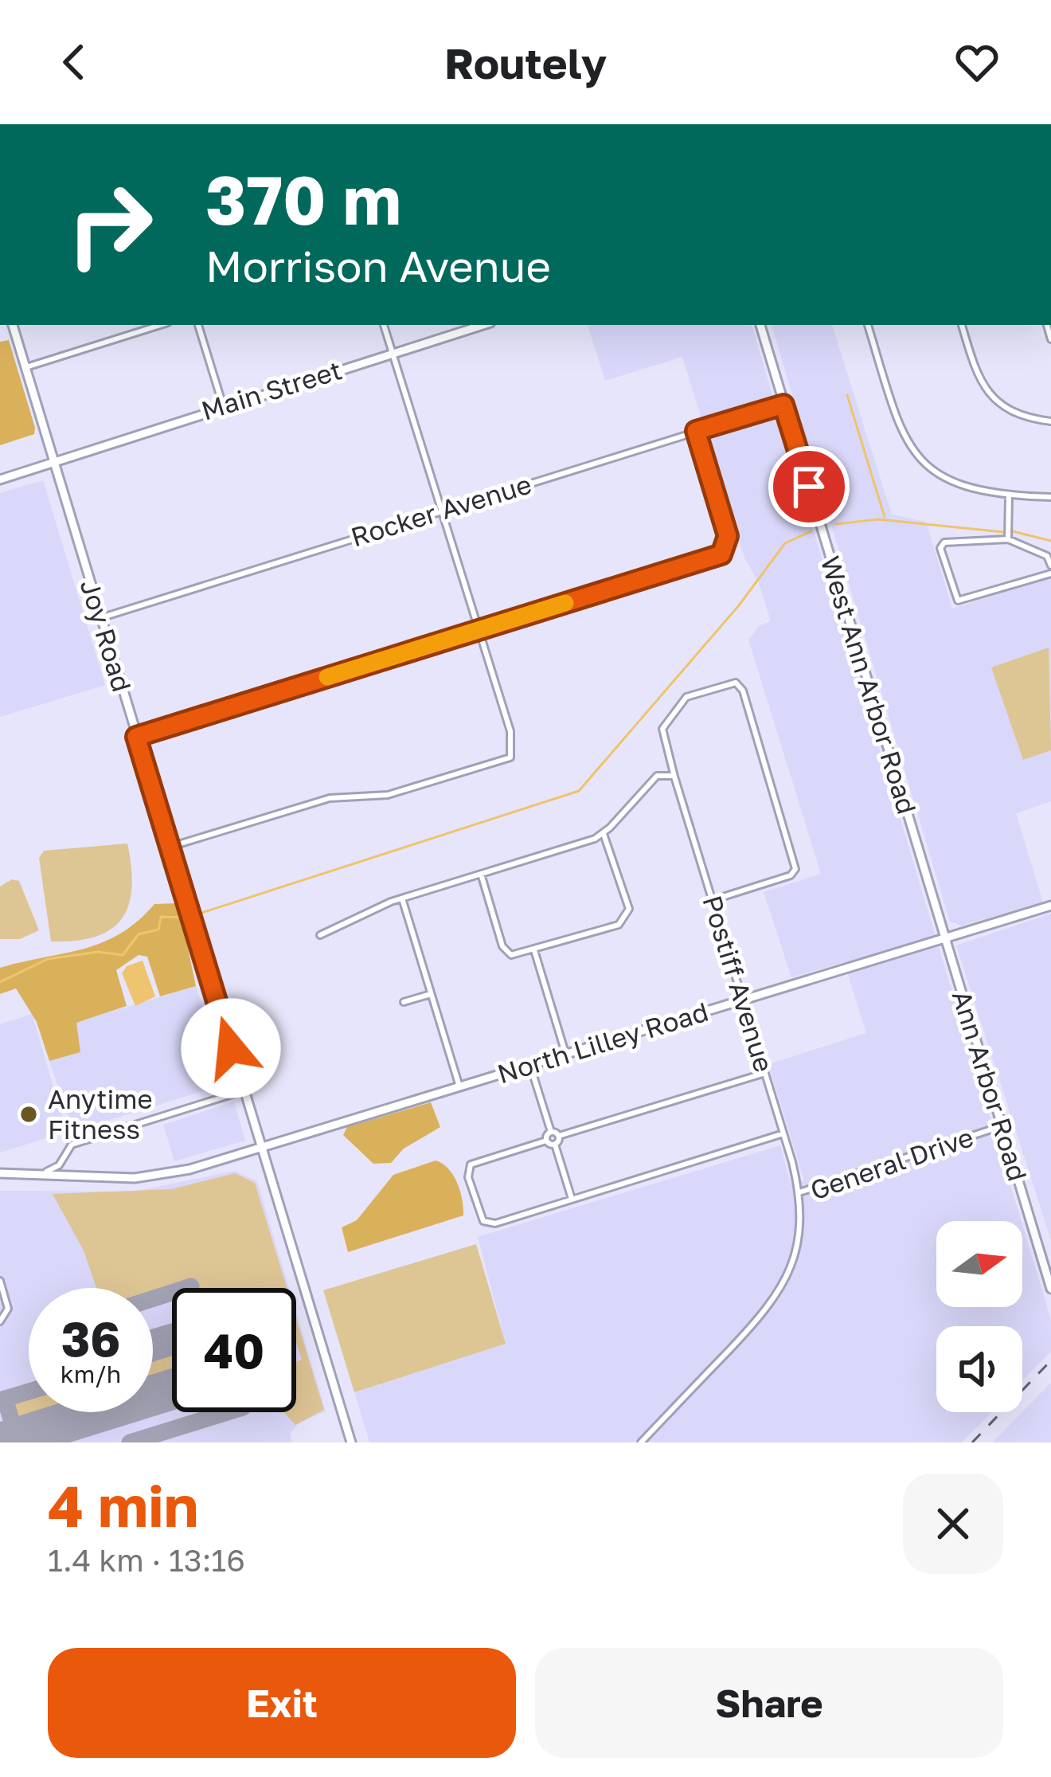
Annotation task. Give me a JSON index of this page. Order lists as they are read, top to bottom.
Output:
{
  "streets": {
    "street": [
      "Main Street",
      "Rocker Avenue",
      "Joy Road",
      "West Ann Arbor Road",
      "Postiff Avenue",
      "North Lilley Road",
      "Ann Arbor Road",
      "General Drive"
    ]
  },
  "crossings": [
    ["Main Street", "Joy Road"],
    ["Rocker Avenue", "Joy Road"],
    ["Rocker Avenue", "West Ann Arbor Road"],
    ["Joy Road", "North Lilley Road"],
    ["West Ann Arbor Road", "North Lilley Road"],
    ["West Ann Arbor Road", "Ann Arbor Road"],
    ["Postiff Avenue", "North Lilley Road"],
    ["Postiff Avenue", "General Drive"],
    ["North Lilley Road", "Ann Arbor Road"],
    ["Ann Arbor Road", "General Drive"]
  ],
  "places": ["Anytime Fitness"],
  "north": "right",
  "page": {
    "header": "Routely",
    "turn": ["370 m", "Morrison Avenue"],
    "speed": "36 km/h",
    "limit": "40",
    "heading": ["4 min", "1.4 km · 13:16"],
    "buttons": ["Exit", "Share"]
  }
}
